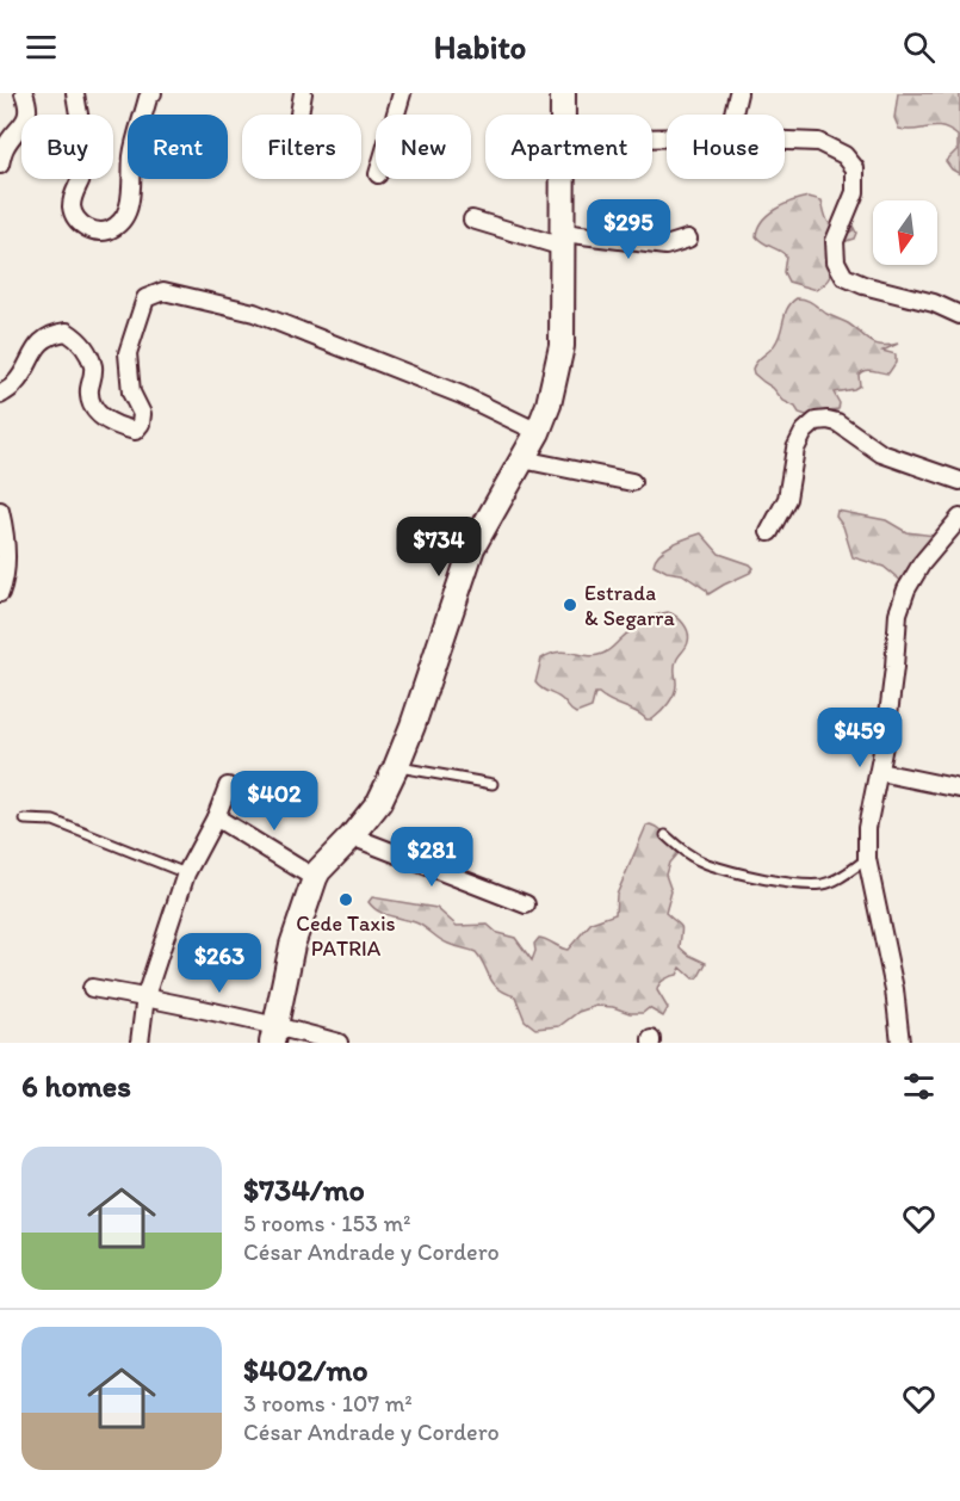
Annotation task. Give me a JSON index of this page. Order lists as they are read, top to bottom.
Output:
{
  "places": ["Estrada & Segarra", "Cede Taxis PATRIA"],
  "north": "bottom",
  "page": {
    "header": "Habito",
    "chip": [
      "Buy",
      "Rent",
      "Filters",
      "New",
      "Apartment",
      "House"
    ],
    "price": [
      "$295",
      "$734",
      "$459",
      "$402",
      "$281",
      "$263"
    ],
    "heading": "6 homes",
    "list": [
      {
        "name": "$734/mo",
        "note": "5 rooms · 153 m² · César Andrade y Cordero"
      },
      {
        "name": "$402/mo",
        "note": "3 rooms · 107 m² · César Andrade y Cordero"
      }
    ]
  }
}
